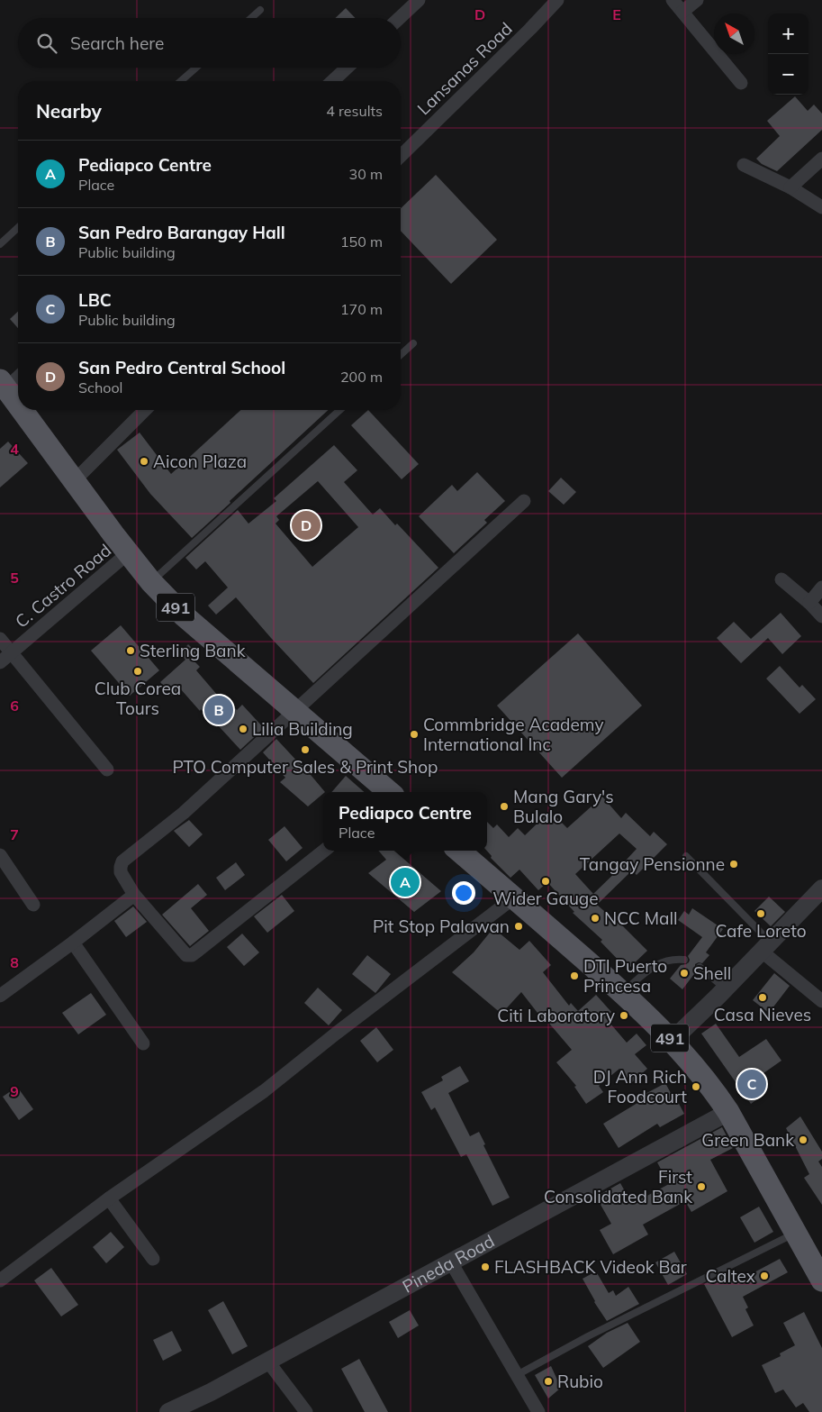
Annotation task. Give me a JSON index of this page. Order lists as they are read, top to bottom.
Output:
{
  "streets": {
    "main road": ["491"],
    "street": ["Lansanas Road", "C. Castro Road", "Pineda Road"]
  },
  "crossings": [
    ["C. Castro Road", "491"],
    ["491", "Pineda Road"]
  ],
  "places": [
    "Aicon Plaza",
    "Sterling Bank",
    "Club Corea Tours",
    "Lilia Building",
    "Commbridge Academy International Inc",
    "PTO Computer Sales & Print Shop",
    "Mang Gary's Bulalo",
    "Tangay Pensionne",
    "Wider Gauge",
    "Cafe Loreto",
    "NCC Mall",
    "Pit Stop Palawan",
    "Shell",
    "DTI Puerto Princesa",
    "Casa Nieves",
    "Citi Laboratory",
    "DJ Ann Rich Foodcourt",
    "Green Bank",
    "First Consolidated Bank",
    "FLASHBACK Videok Bar",
    "Caltex",
    "Rubio"
  ],
  "north": "top left",
  "page": {
    "map_buttons": ["+", "−"],
    "search": "Search here",
    "heading": ["Nearby", "4 results"],
    "list": [
      {
        "mark": "A",
        "name": "Pediapco Centre",
        "note": "Place",
        "value": "30 m"
      },
      {
        "mark": "B",
        "name": "San Pedro Barangay Hall",
        "note": "Public building",
        "value": "150 m"
      },
      {
        "mark": "C",
        "name": "LBC",
        "note": "Public building",
        "value": "170 m"
      },
      {
        "mark": "D",
        "name": "San Pedro Central School",
        "note": "School",
        "value": "200 m"
      }
    ],
    "pins": [
      "D",
      "B",
      "A",
      "C"
    ],
    "popup": ["Pediapco Centre", "Place"]
  },
  "grid": {
    "columns": ["D", "E"],
    "rows": [
      "4",
      "5",
      "6",
      "7",
      "8",
      "9"
    ]
  }
}
